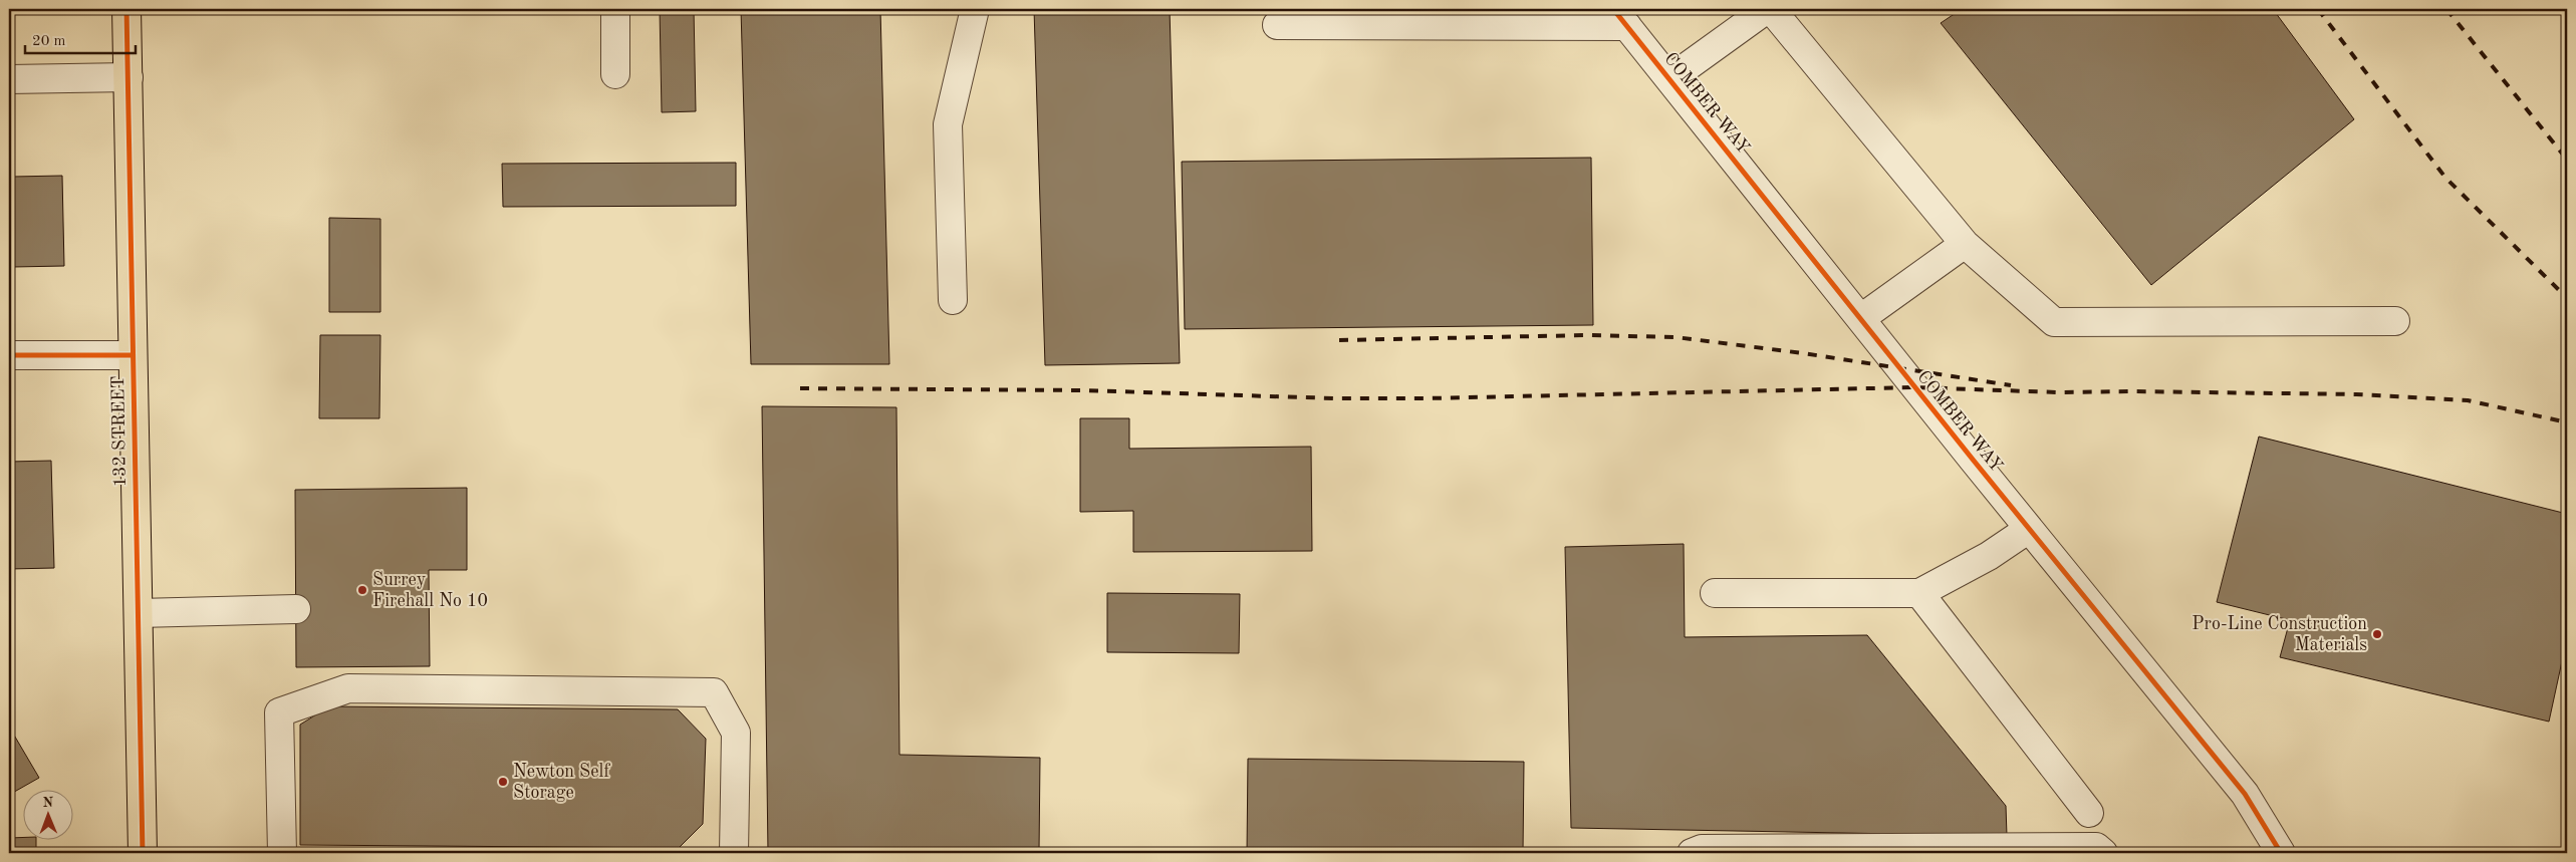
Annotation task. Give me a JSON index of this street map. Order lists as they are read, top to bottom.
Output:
{
  "streets": {
    "main road": ["132 STREET"],
    "street": ["COMBER WAY"]
  },
  "places": ["Surrey Firehall No 10", "Pro-Line Construction Materials", "Newton Self Storage"],
  "scale_bar": "20 m",
  "north": "top"
}
